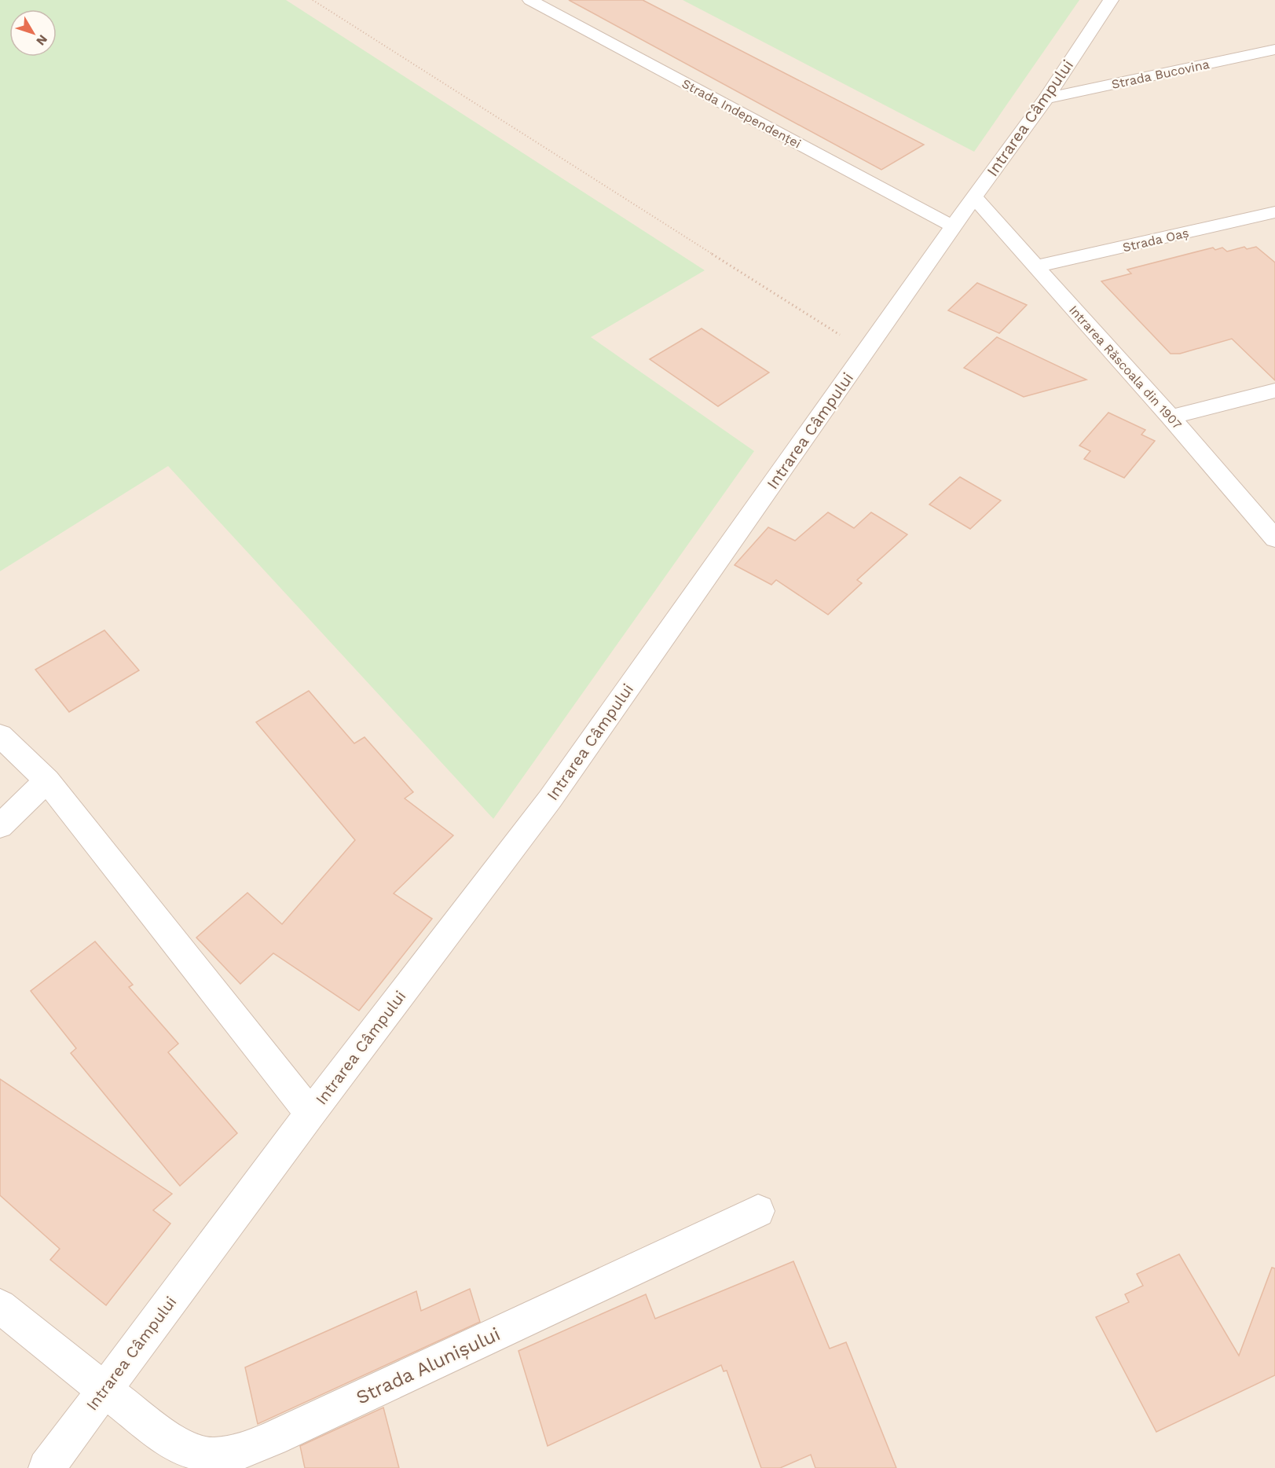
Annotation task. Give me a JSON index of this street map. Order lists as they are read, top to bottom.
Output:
{
  "streets": {
    "street": [
      "Strada Bucovina",
      "Strada Independenței",
      "Intrarea Câmpului",
      "Strada Oaș",
      "Intrarea Răscoala din 1907",
      "Strada Alunișului"
    ]
  },
  "crossings": [
    ["Strada Bucovina", "Intrarea Câmpului"],
    ["Strada Independenței", "Intrarea Câmpului"],
    ["Intrarea Câmpului", "Intrarea Răscoala din 1907"],
    ["Intrarea Câmpului", "Strada Alunișului"],
    ["Strada Oaș", "Intrarea Răscoala din 1907"]
  ],
  "north": "bottom right"
}
